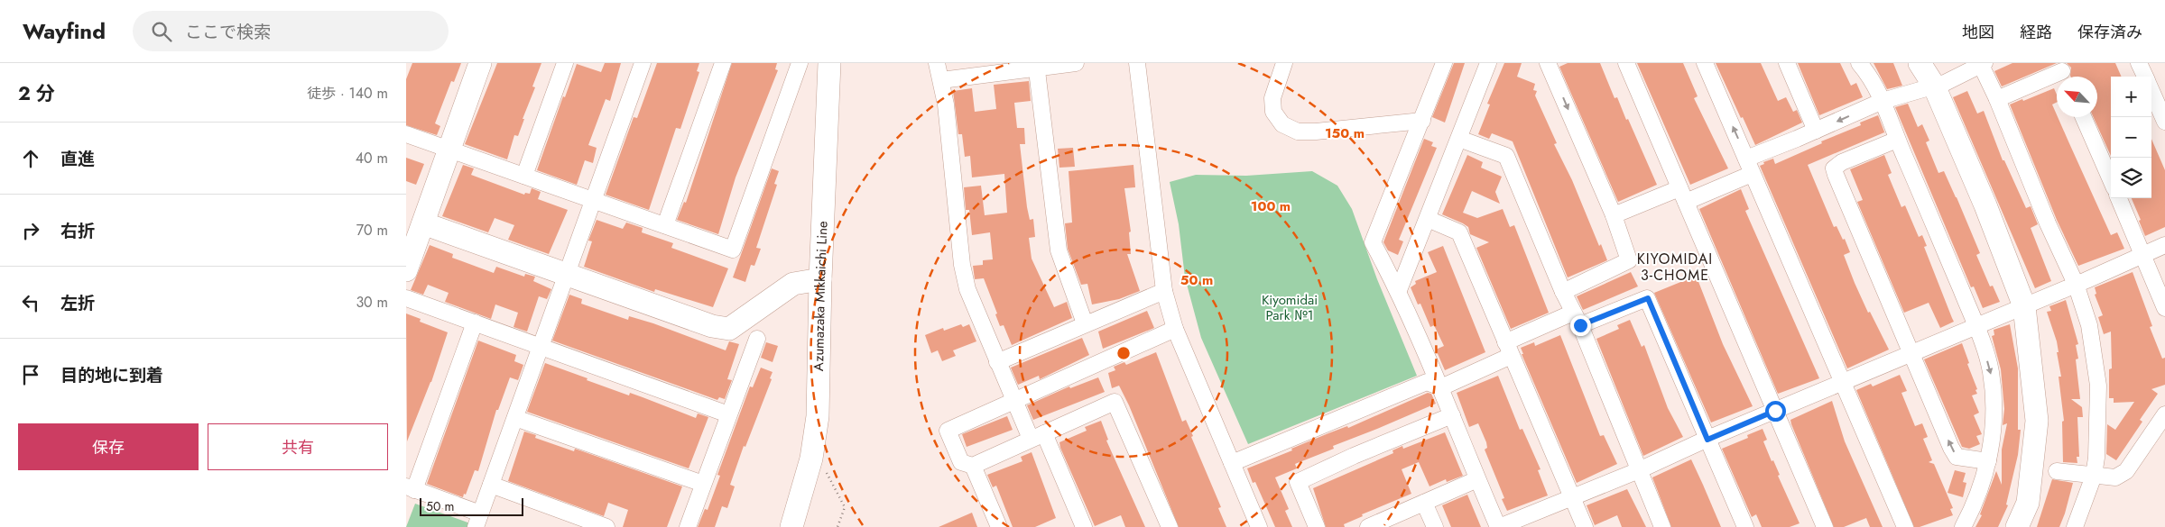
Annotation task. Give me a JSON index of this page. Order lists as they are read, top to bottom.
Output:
{
  "streets": {
    "street": ["Azumazaka Mikkaichi Line"]
  },
  "districts": ["KIYOMIDAI 3-CHOME"],
  "parks": ["Kiyomidai Park №1"],
  "scale_bar": "50 m",
  "north": "top left",
  "page": {
    "header": "Wayfind",
    "search": "ここで検索",
    "nav": ["地図", "経路", "保存済み"],
    "heading": ["2 分", "徒歩 · 140 m"],
    "map_buttons": ["+", "−"],
    "list": [
      ["直進", "40 m"],
      ["右折", "70 m"],
      ["左折", "30 m"],
      "目的地に到着"
    ],
    "buttons": ["保存", "共有"],
    "scale": "50 m"
  },
  "rings": ["150 m", "100 m", "50 m"]
}
